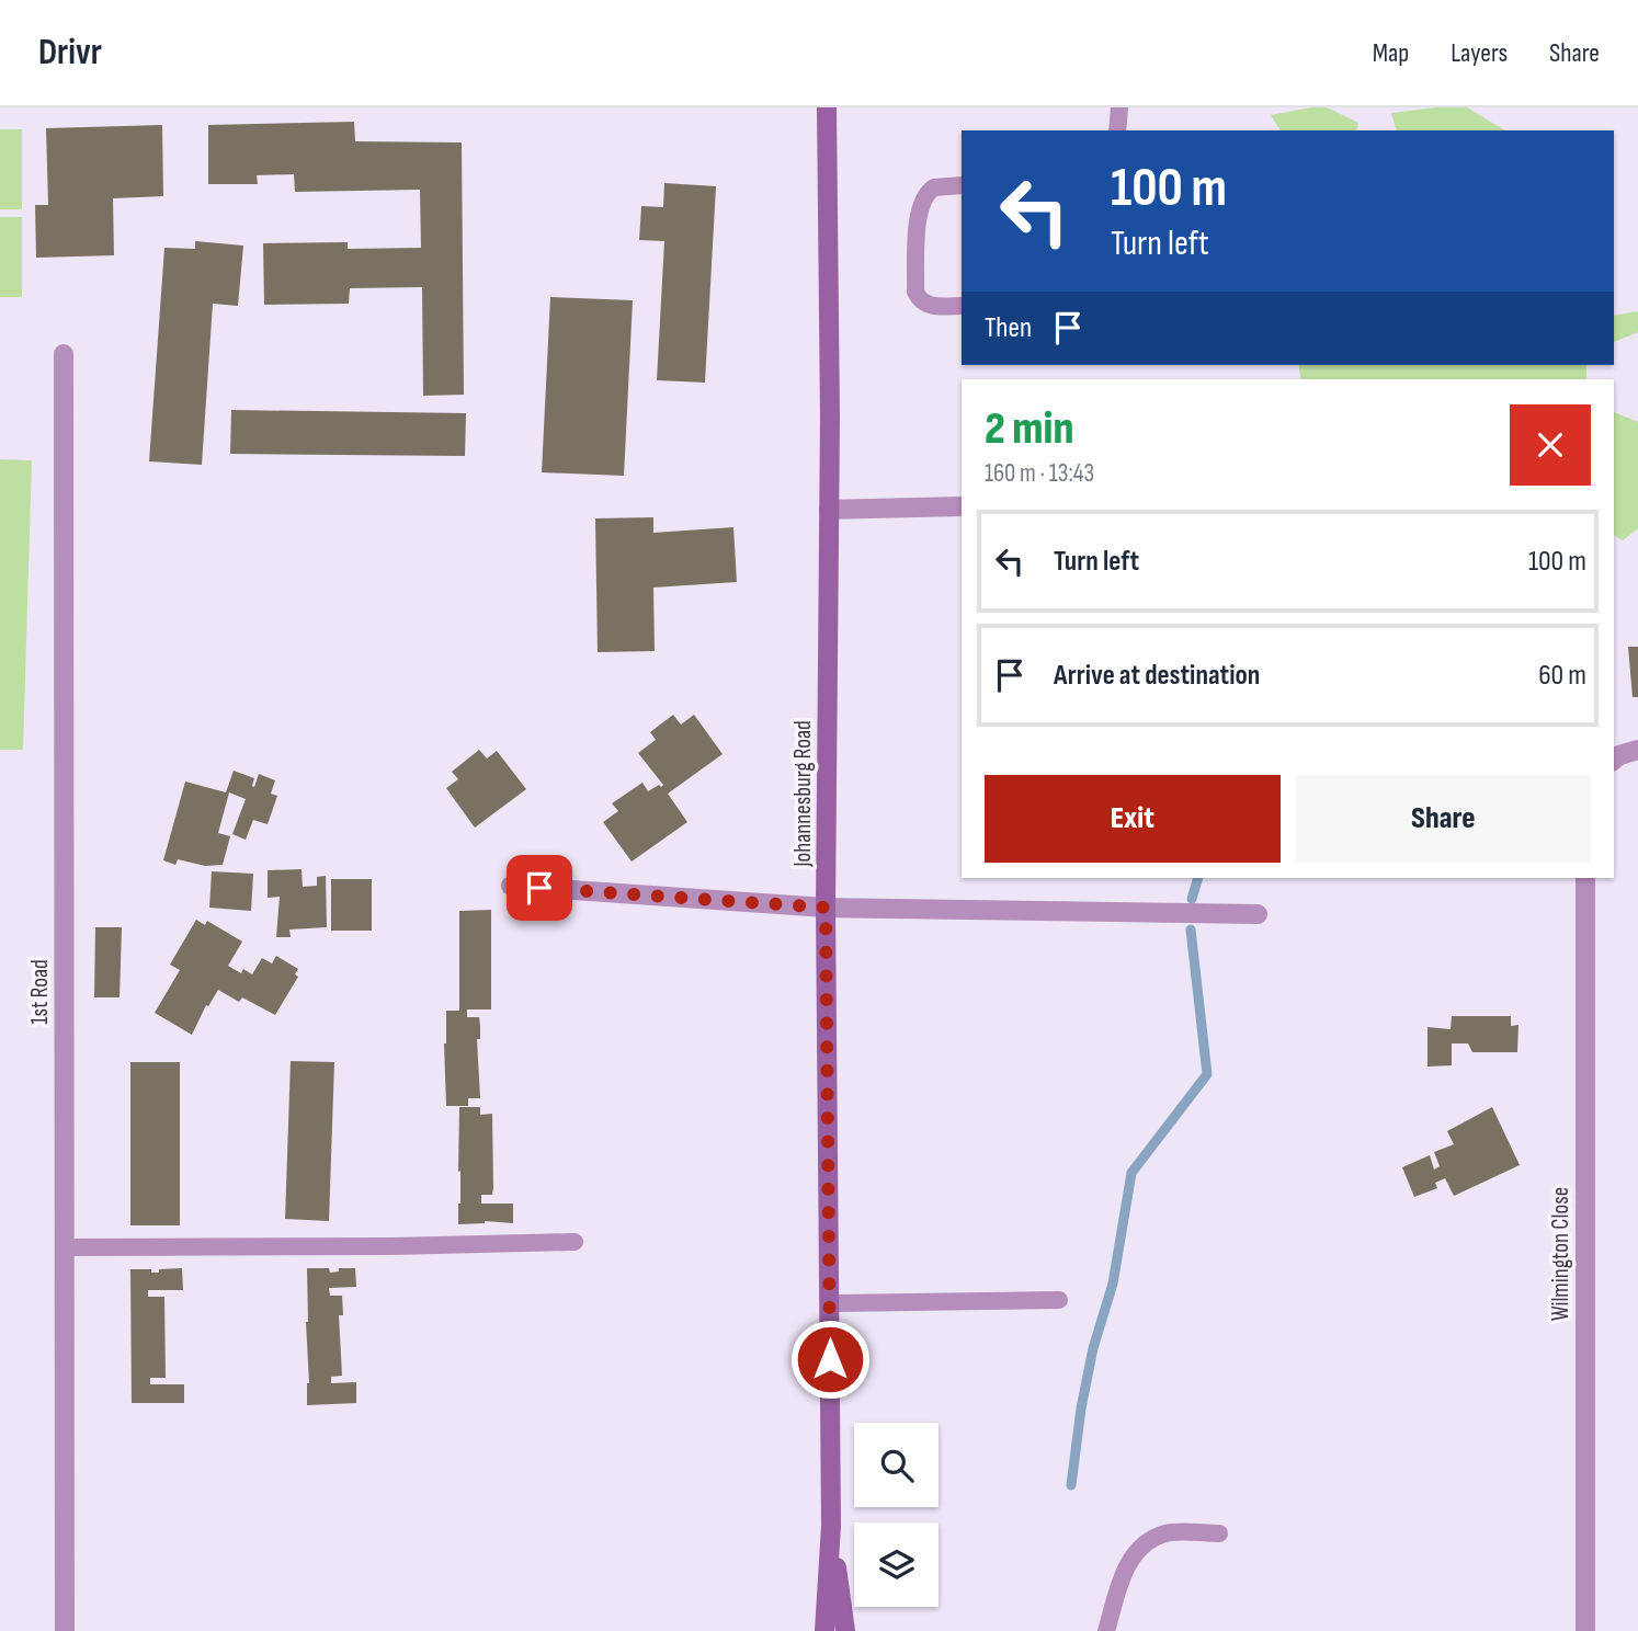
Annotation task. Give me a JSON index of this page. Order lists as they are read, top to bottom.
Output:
{
  "streets": {
    "main road": ["Johannesburg Road"],
    "street": ["1st Road", "Wilmington Close"]
  },
  "page": {
    "header": "Drivr",
    "nav": ["Map", "Layers", "Share"],
    "turn": ["100 m", "Turn left"],
    "then": "Then",
    "heading": ["2 min", "160 m · 13:43"],
    "list": [
      {
        "name": "Turn left",
        "value": "100 m"
      },
      {
        "name": "Arrive at destination",
        "value": "60 m"
      }
    ],
    "buttons": ["Exit", "Share"]
  }
}
